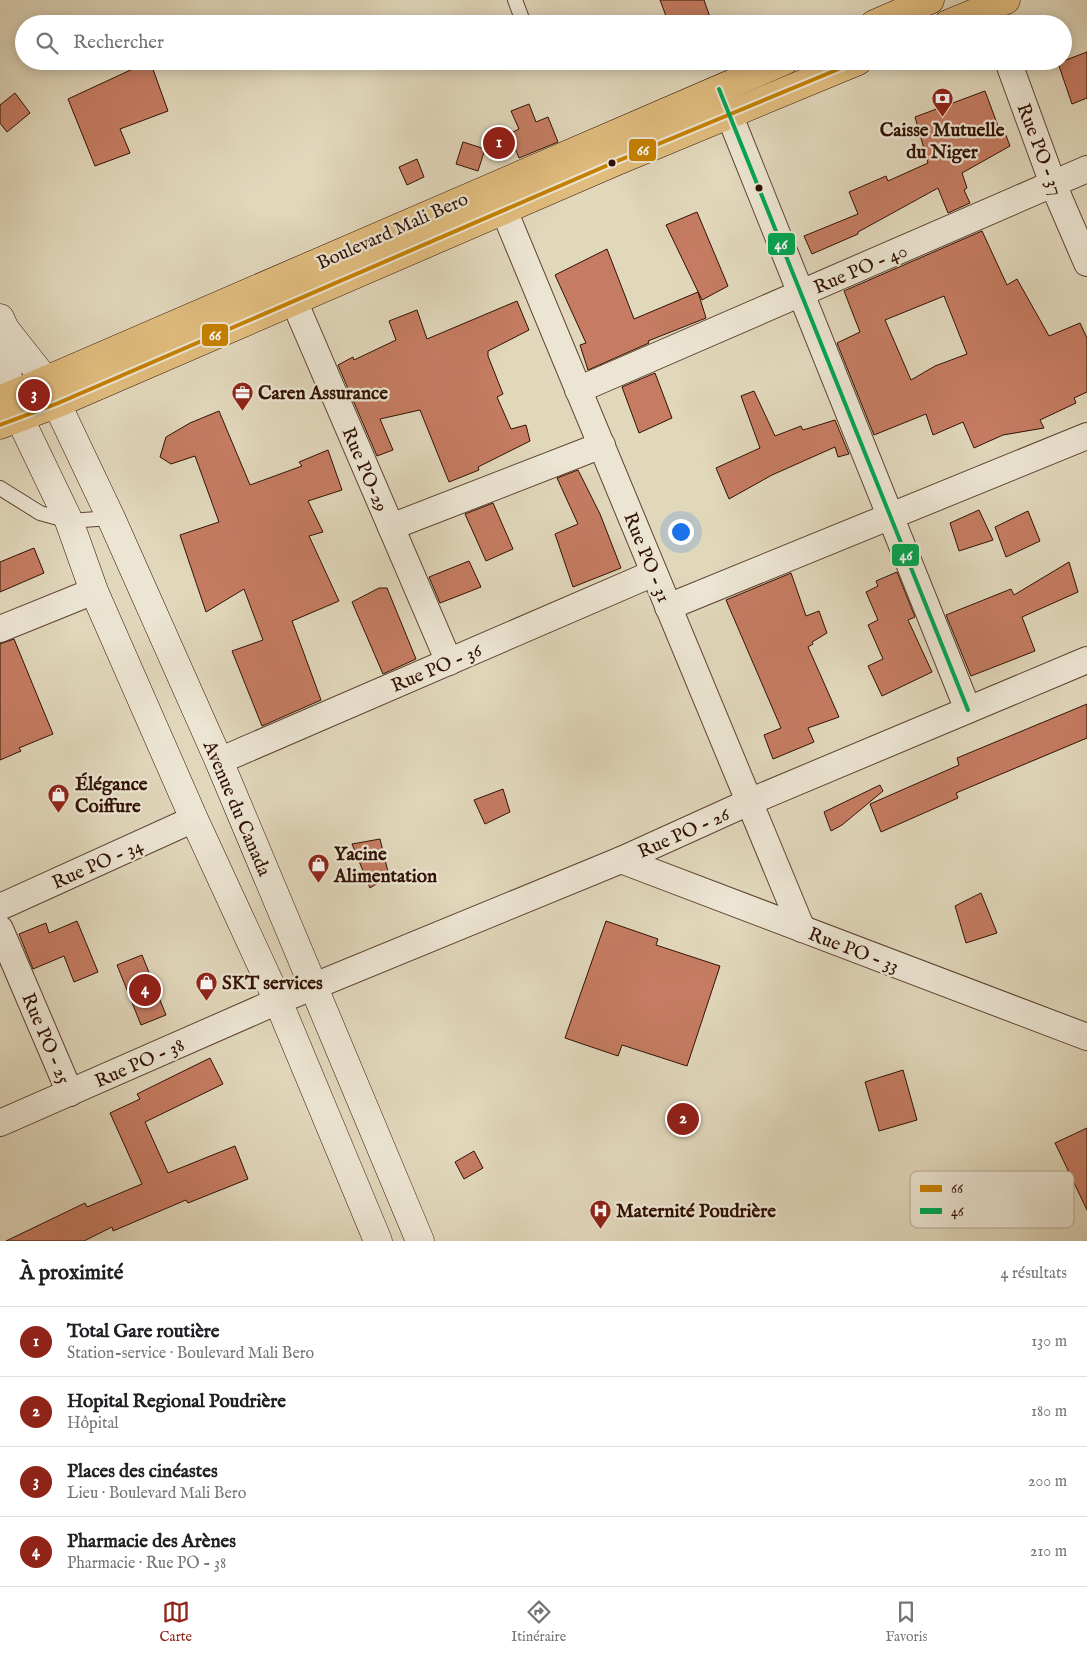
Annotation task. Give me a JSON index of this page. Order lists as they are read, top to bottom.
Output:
{
  "streets": {
    "main road": ["Boulevard Mali Bero"],
    "street": [
      "Rue PO - 37",
      "Rue PO - 40",
      "Rue PO-29",
      "Rue PO - 31",
      "Rue PO - 36",
      "Avenue du Canada",
      "Rue PO - 26",
      "Rue PO - 34",
      "Rue PO - 33",
      "Rue PO - 25",
      "Rue PO - 38"
    ]
  },
  "crossings": [
    ["Rue PO - 37", "Rue PO - 40"],
    ["Boulevard Mali Bero", "Rue PO-29"],
    ["Boulevard Mali Bero", "Rue PO - 31"],
    ["Boulevard Mali Bero", "Avenue du Canada"],
    ["Rue PO - 40", "Rue PO - 31"],
    ["Rue PO-29", "Rue PO - 36"],
    ["Rue PO - 31", "Rue PO - 36"],
    ["Rue PO - 31", "Rue PO - 26"],
    ["Rue PO - 31", "Rue PO - 33"],
    ["Rue PO - 36", "Avenue du Canada"],
    ["Avenue du Canada", "Rue PO - 26"],
    ["Rue PO - 26", "Rue PO - 33"],
    ["Rue PO - 26", "Rue PO - 38"],
    ["Rue PO - 25", "Rue PO - 38"]
  ],
  "places": {
    "bank": ["Caisse Mutuelle du Niger"],
    "office": ["Caren Assurance"],
    "shop": ["Élégance Coiffure", "Yacine Alimentation", "SKT services"],
    "hospital": ["Maternité Poudrière"]
  },
  "lines": ["transit line 66", "transit line 46"],
  "legend": ["66", "46"],
  "page": {
    "search": "Rechercher",
    "pins": [
      "1",
      "3",
      "4",
      "2"
    ],
    "heading": ["À proximité", "4 résultats"],
    "list": [
      {
        "mark": "1",
        "name": "Total Gare routière",
        "note": "Station-service · Boulevard Mali Bero",
        "value": "130 m"
      },
      {
        "mark": "2",
        "name": "Hopital Regional Poudrière",
        "note": "Hôpital",
        "value": "180 m"
      },
      {
        "mark": "3",
        "name": "Places des cinéastes",
        "note": "Lieu · Boulevard Mali Bero",
        "value": "200 m"
      },
      {
        "mark": "4",
        "name": "Pharmacie des Arènes",
        "note": "Pharmacie · Rue PO - 38",
        "value": "210 m"
      }
    ],
    "nav": ["Carte", "Itinéraire", "Favoris"]
  }
}
